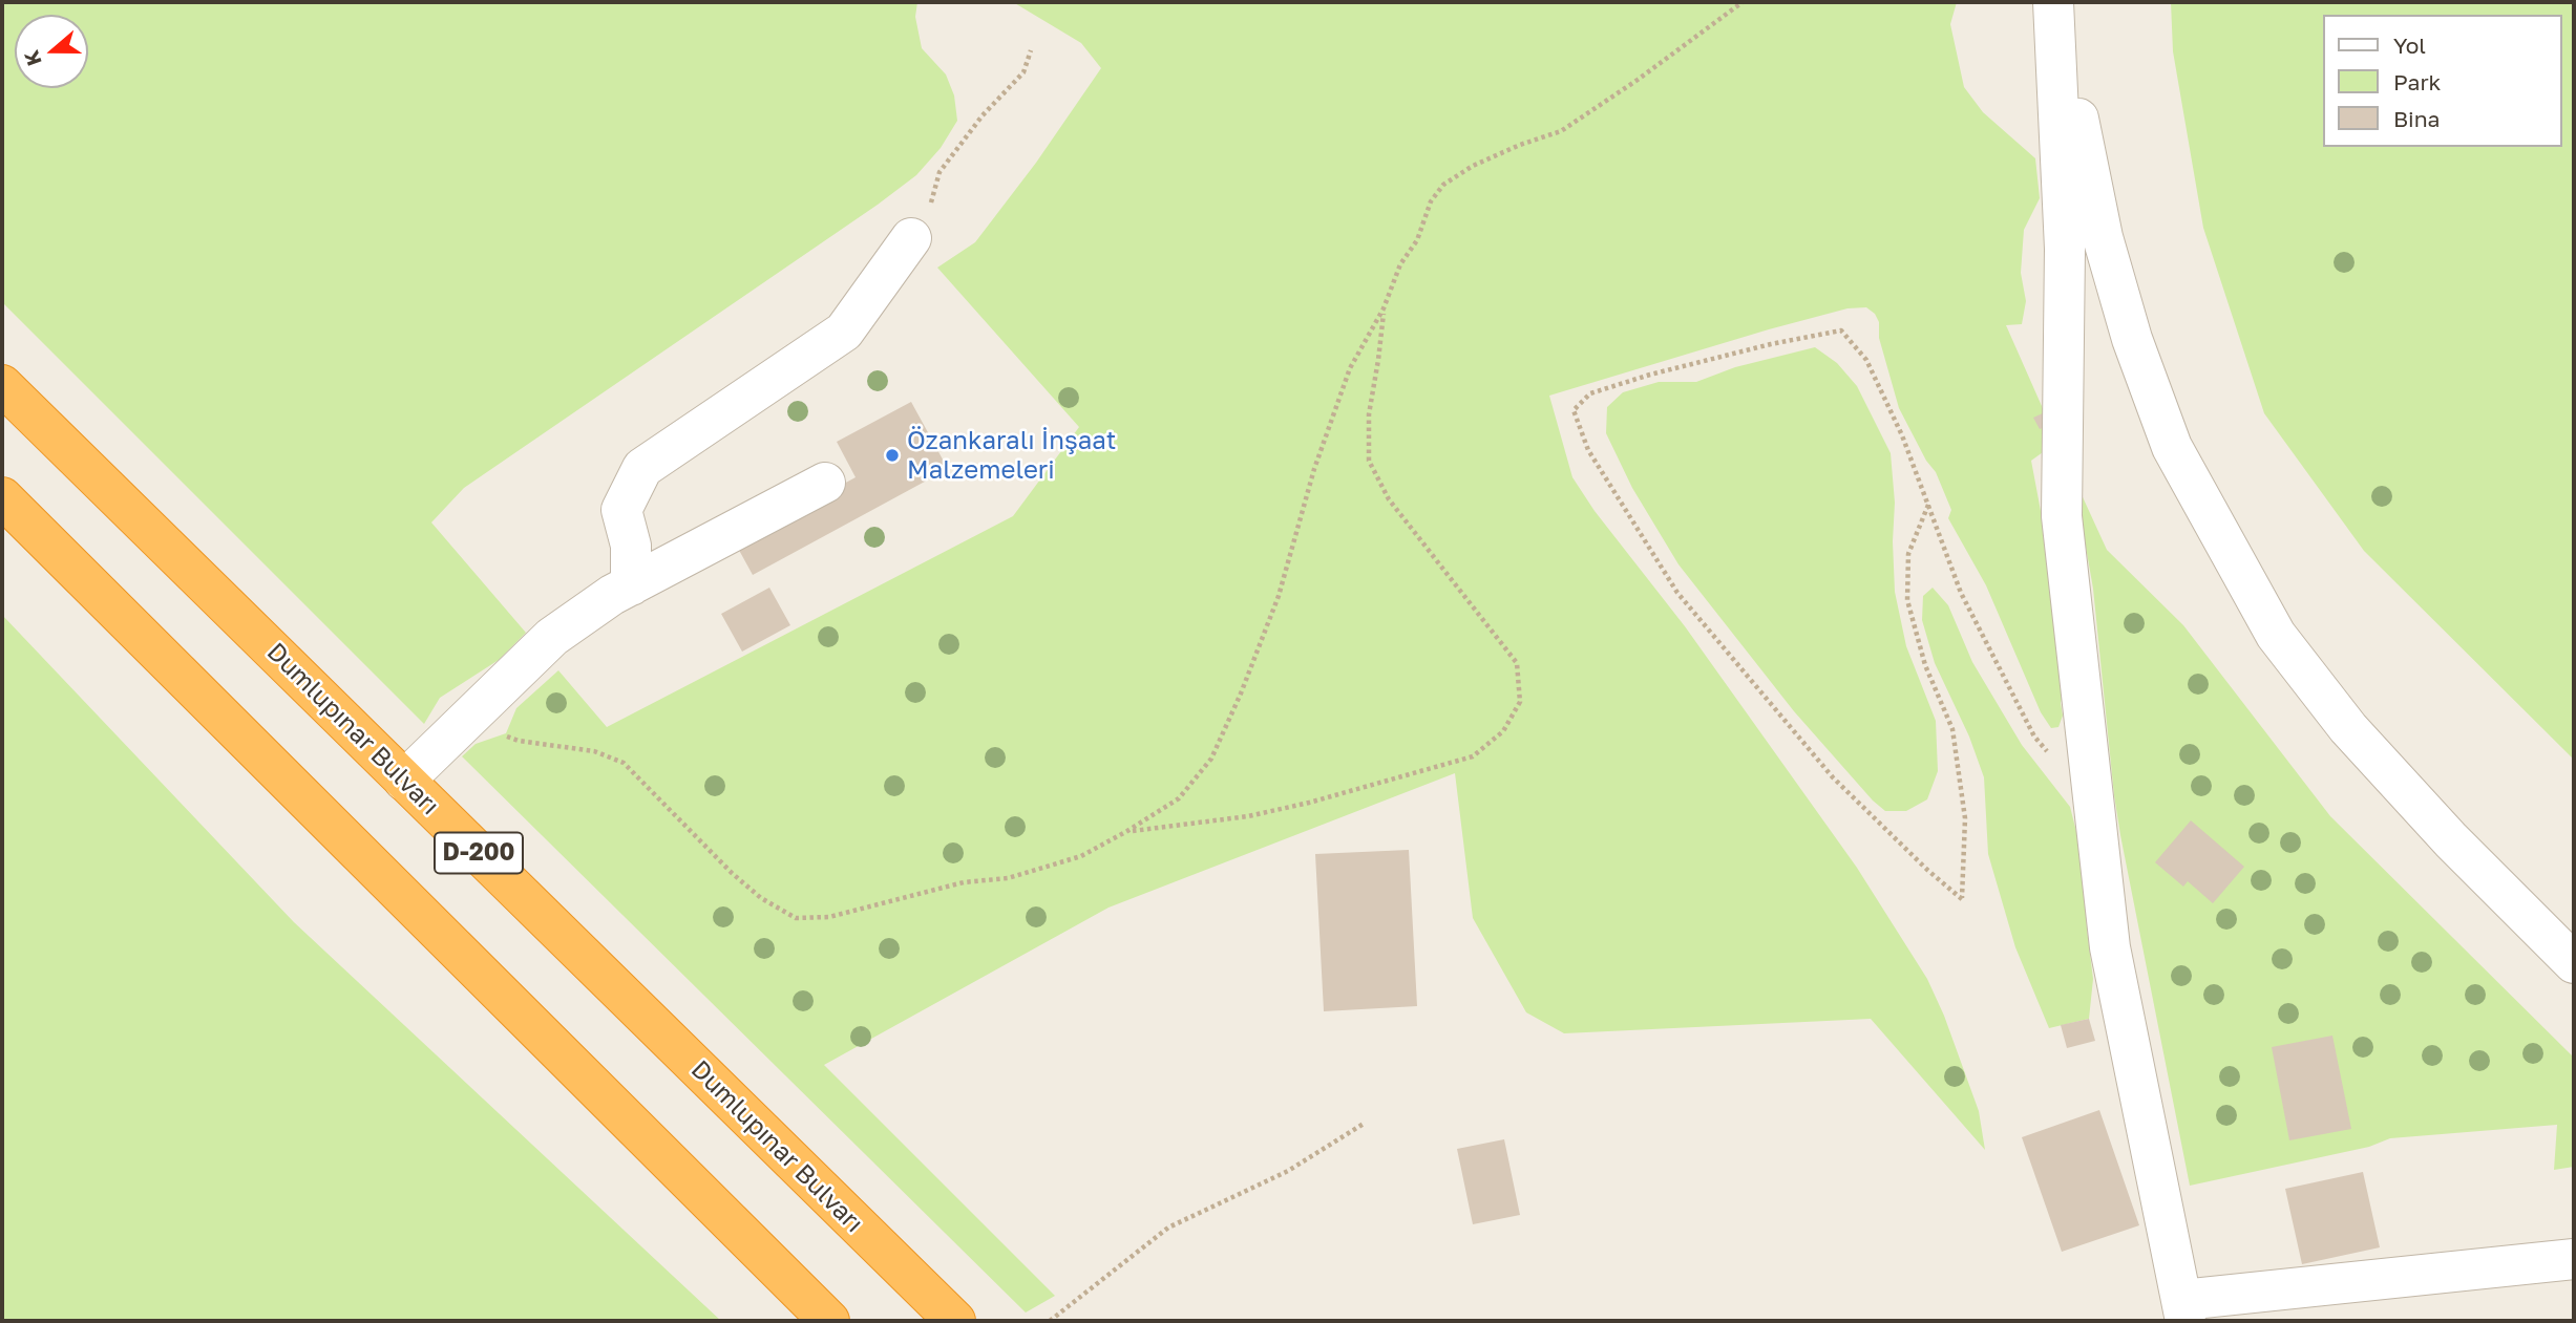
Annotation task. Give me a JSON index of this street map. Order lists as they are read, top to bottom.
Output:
{
  "streets": {
    "highway": ["Dumlupınar Bulvarı", "D-200"]
  },
  "places": ["Özankaralı İnşaat Malzemeleri"],
  "legend": ["Yol", "Park", "Bina"],
  "north": "left"
}
